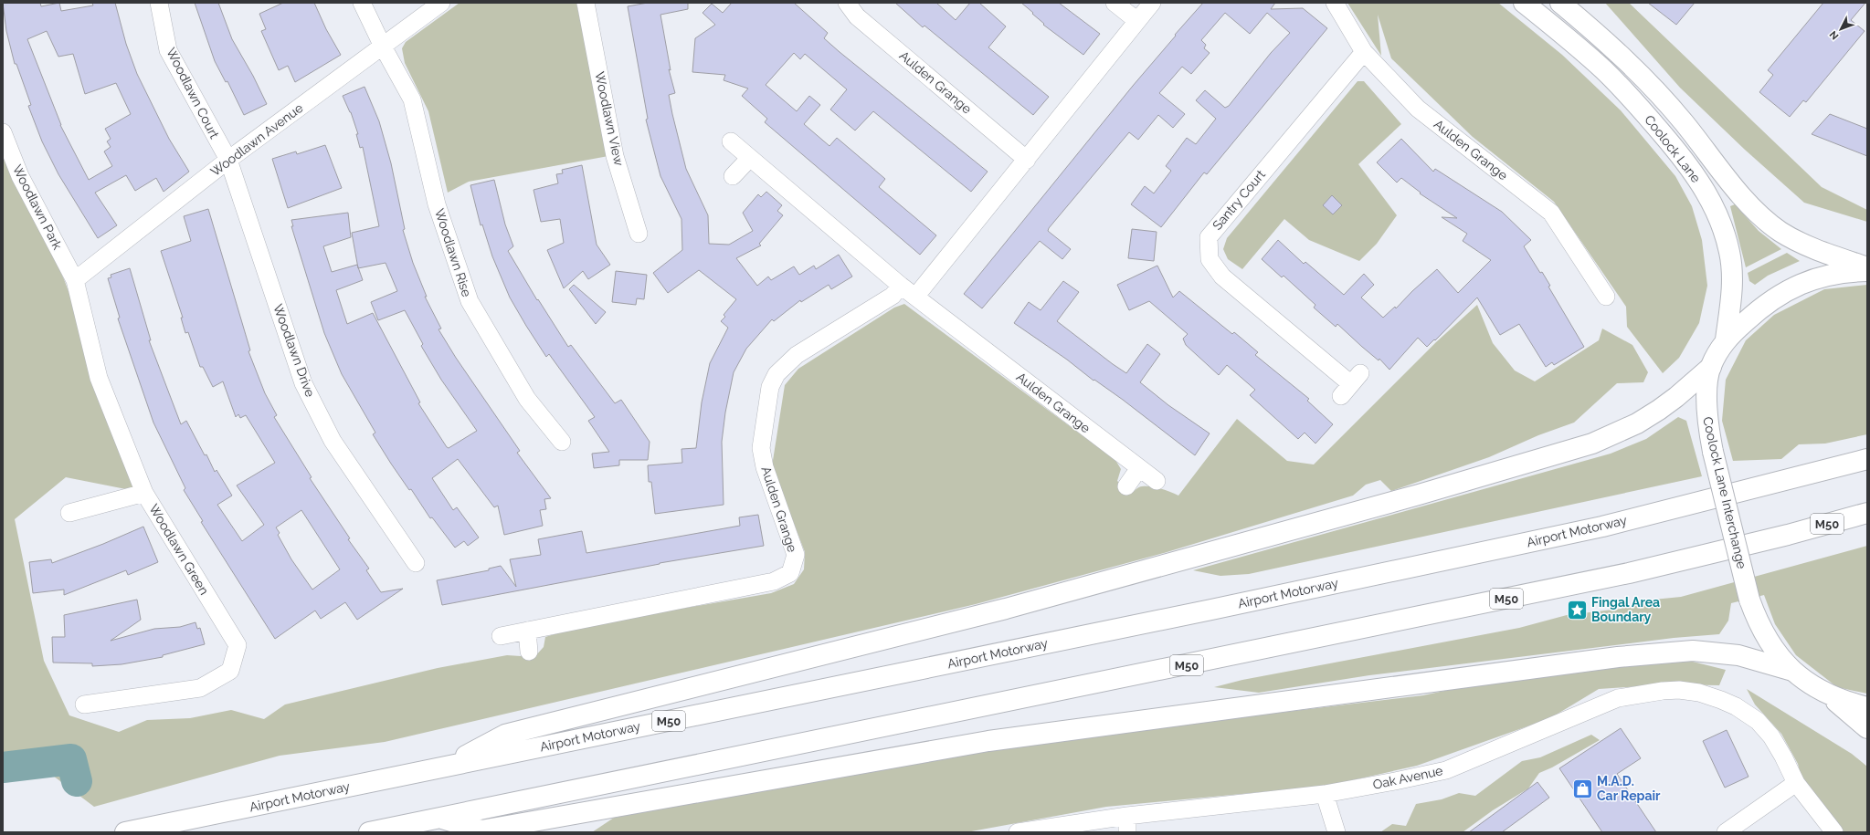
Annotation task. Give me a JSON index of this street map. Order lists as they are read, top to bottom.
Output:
{
  "streets": {
    "main road": [
      "Coolock Lane",
      "Coolock Lane Interchange",
      "M50",
      "Airport Motorway"
    ],
    "street": [
      "Aulden Grange",
      "Woodlawn Court",
      "Woodlawn View",
      "Woodlawn Avenue",
      "Santry Court",
      "Woodlawn Park",
      "Woodlawn Rise",
      "Woodlawn Drive",
      "Woodlawn Green",
      "Oak Avenue"
    ]
  },
  "crossings": [
    ["Aulden Grange", "Santry Court"],
    ["Woodlawn Court", "Woodlawn Avenue"],
    ["Woodlawn Court", "Woodlawn Drive"],
    ["Woodlawn Avenue", "Woodlawn Park"],
    ["Woodlawn Avenue", "Woodlawn Rise"],
    ["Woodlawn Avenue", "Woodlawn Drive"],
    ["Woodlawn Avenue", "Woodlawn Green"],
    ["Coolock Lane", "Coolock Lane Interchange"],
    ["Woodlawn Park", "Woodlawn Green"]
  ],
  "places": {
    "place": ["Fingal Area Boundary"],
    "shop": ["M.A.D. Car Repair"]
  },
  "north": "bottom left"
}
